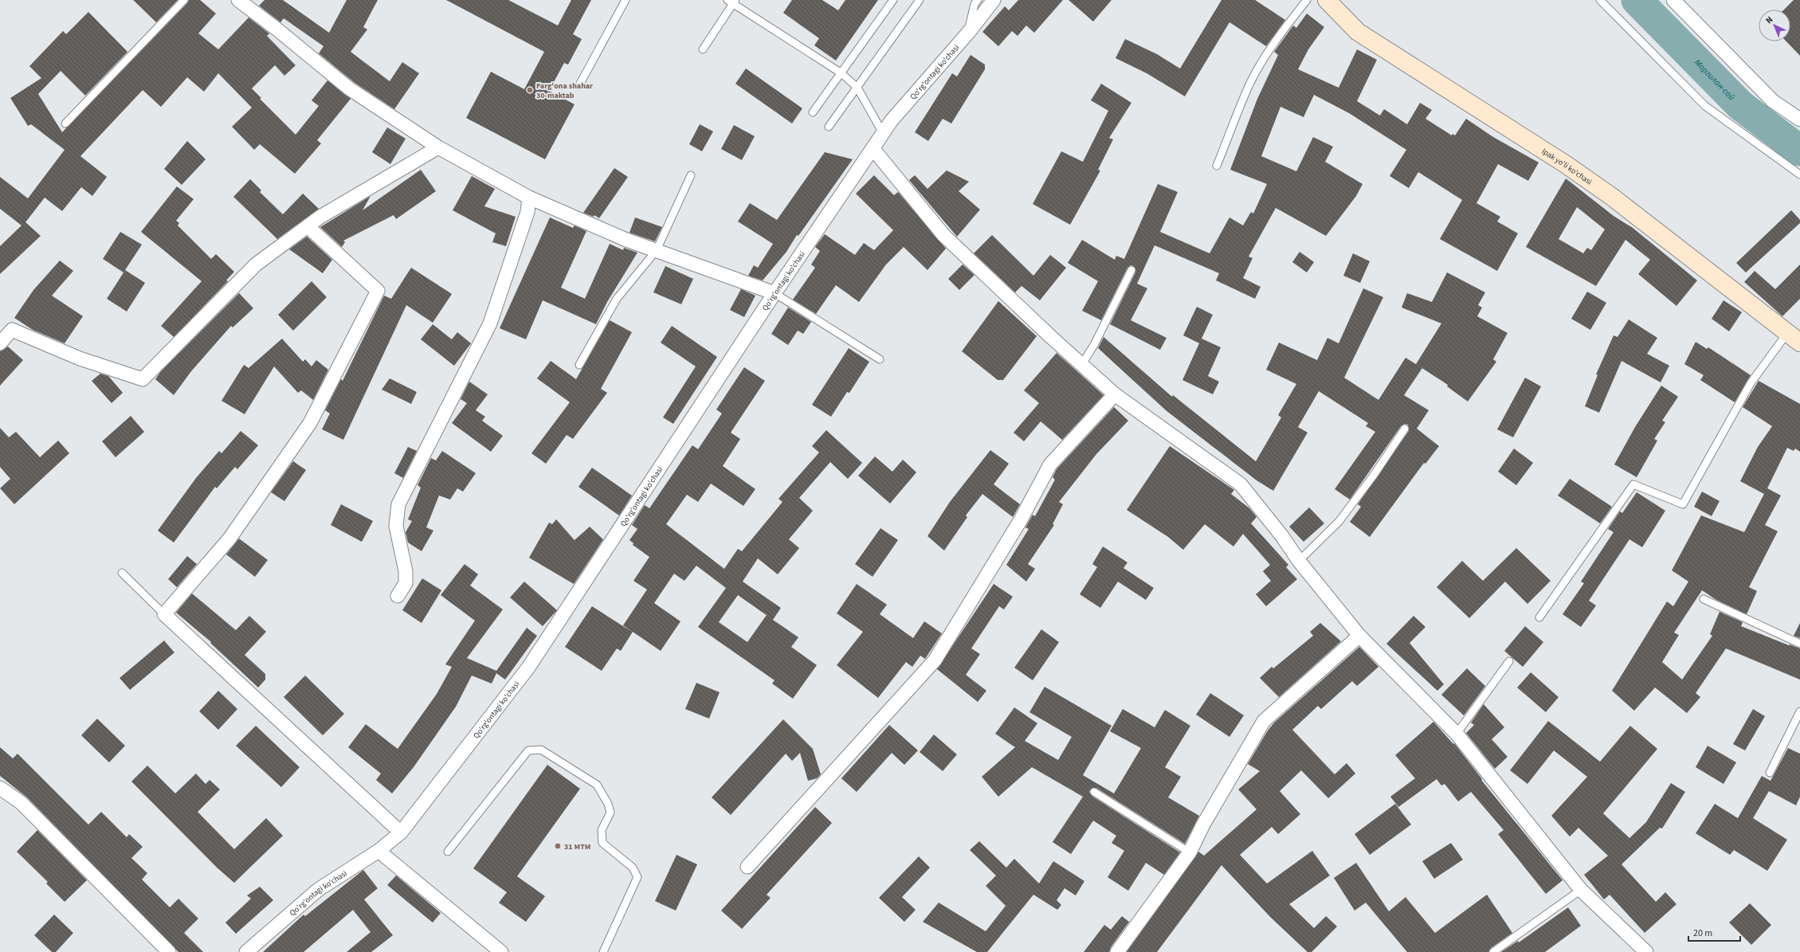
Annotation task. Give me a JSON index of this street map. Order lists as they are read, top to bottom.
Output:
{
  "streets": {
    "main road": ["Ipak yo'li ko'chasi"],
    "street": ["Qo'rg'ontagi ko'chasi"]
  },
  "water": ["Маргилан-сай"],
  "places": ["Farg'ona shahar 30-maktab", "31 MTM"],
  "scale_bar": "20 m",
  "north": "top left"
}
